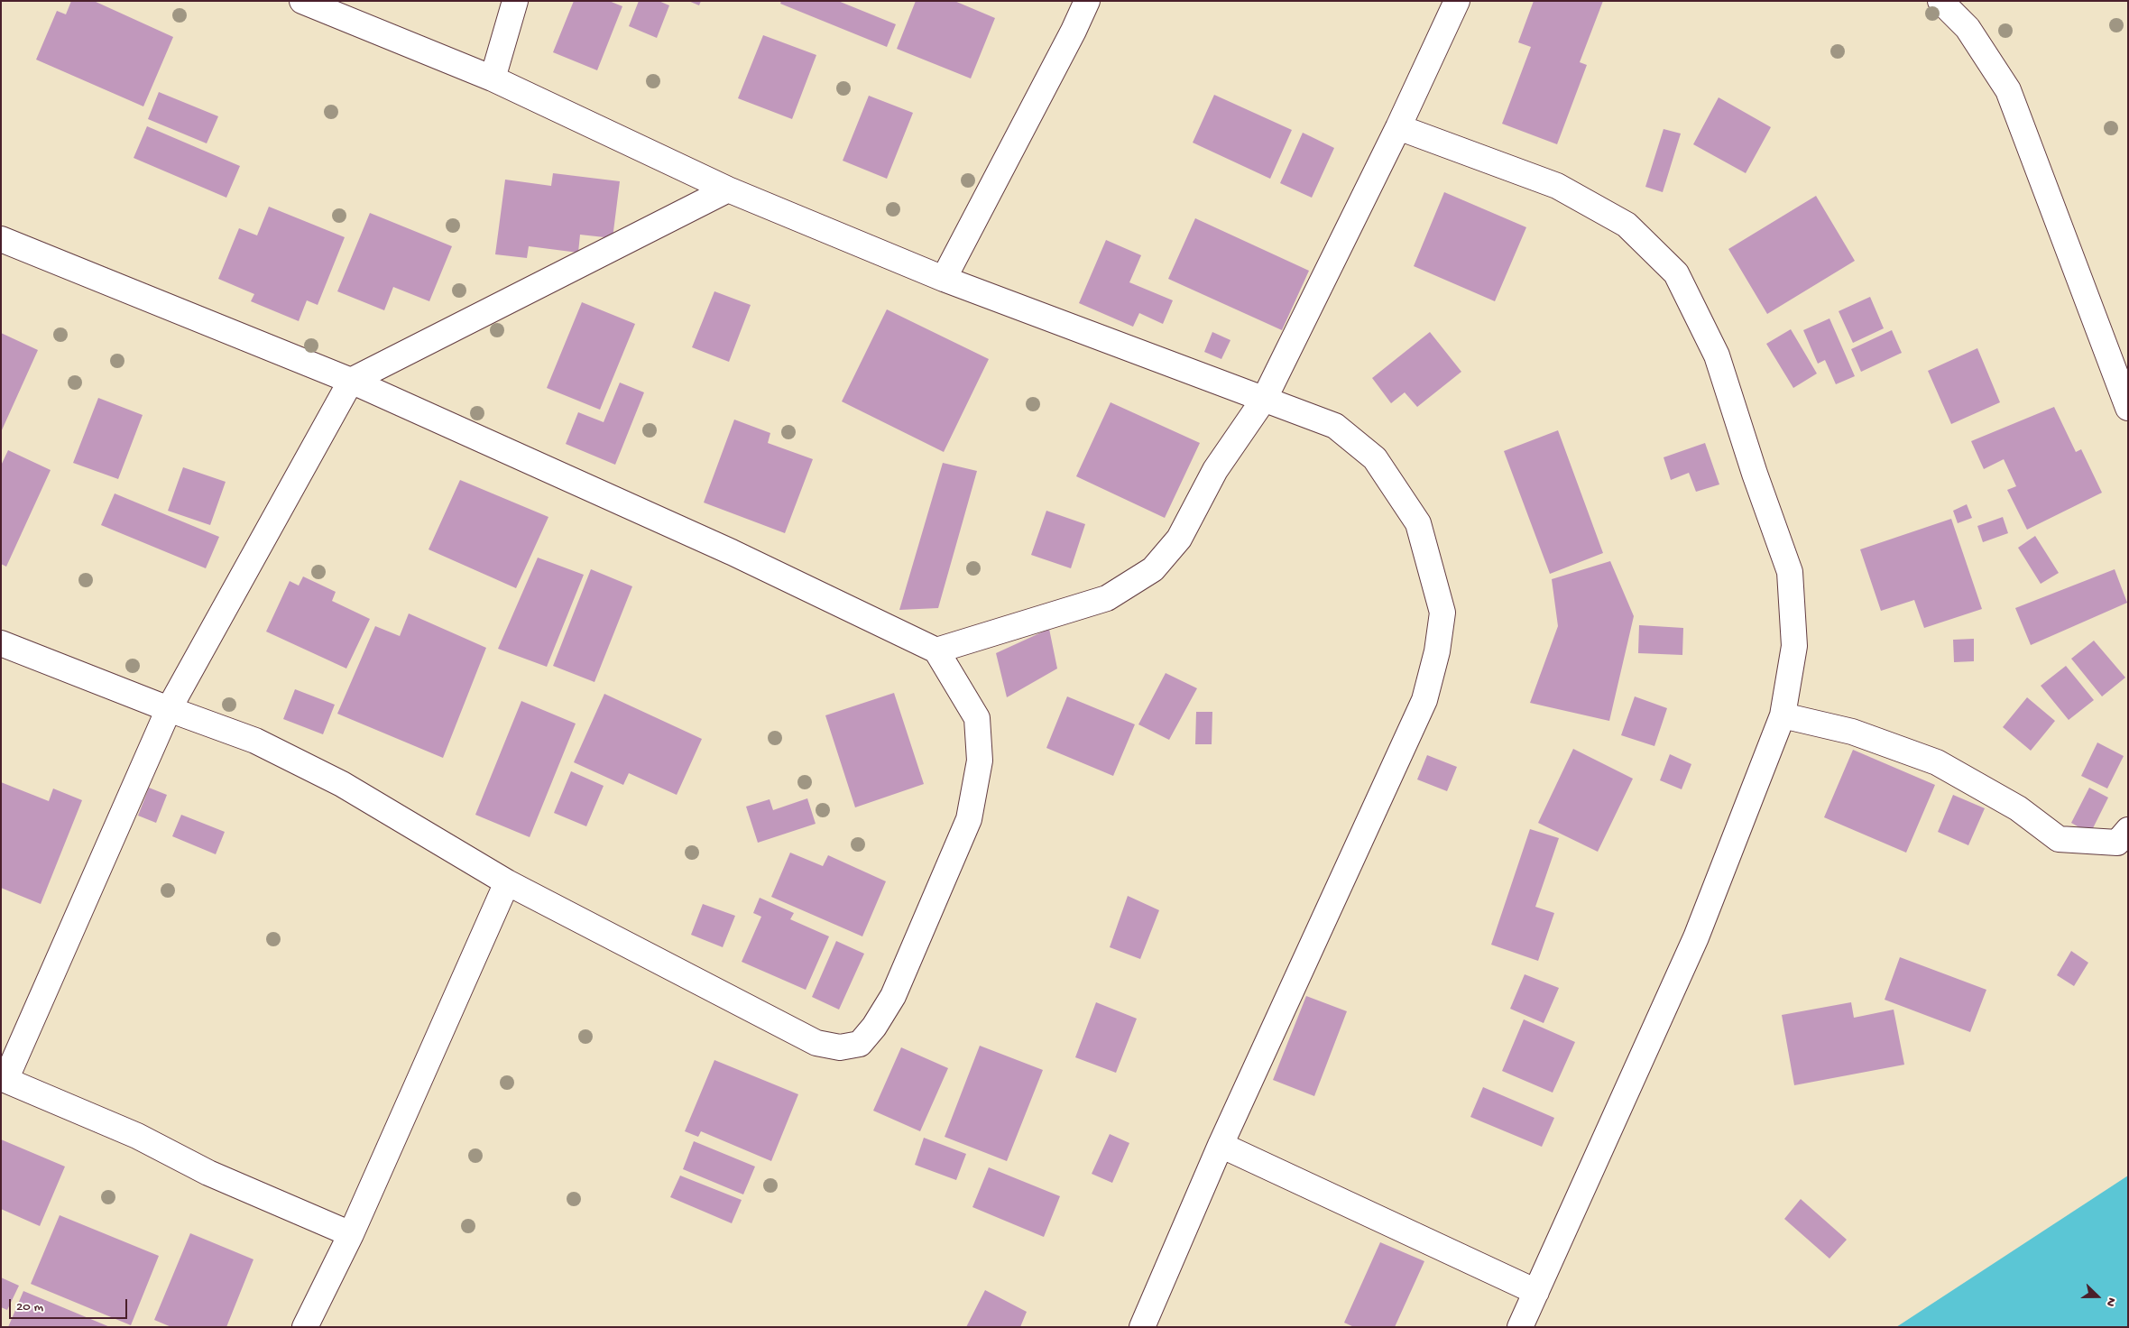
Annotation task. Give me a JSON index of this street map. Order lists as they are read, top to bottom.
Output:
{
  "scale_bar": "20 m",
  "north": "right"
}
